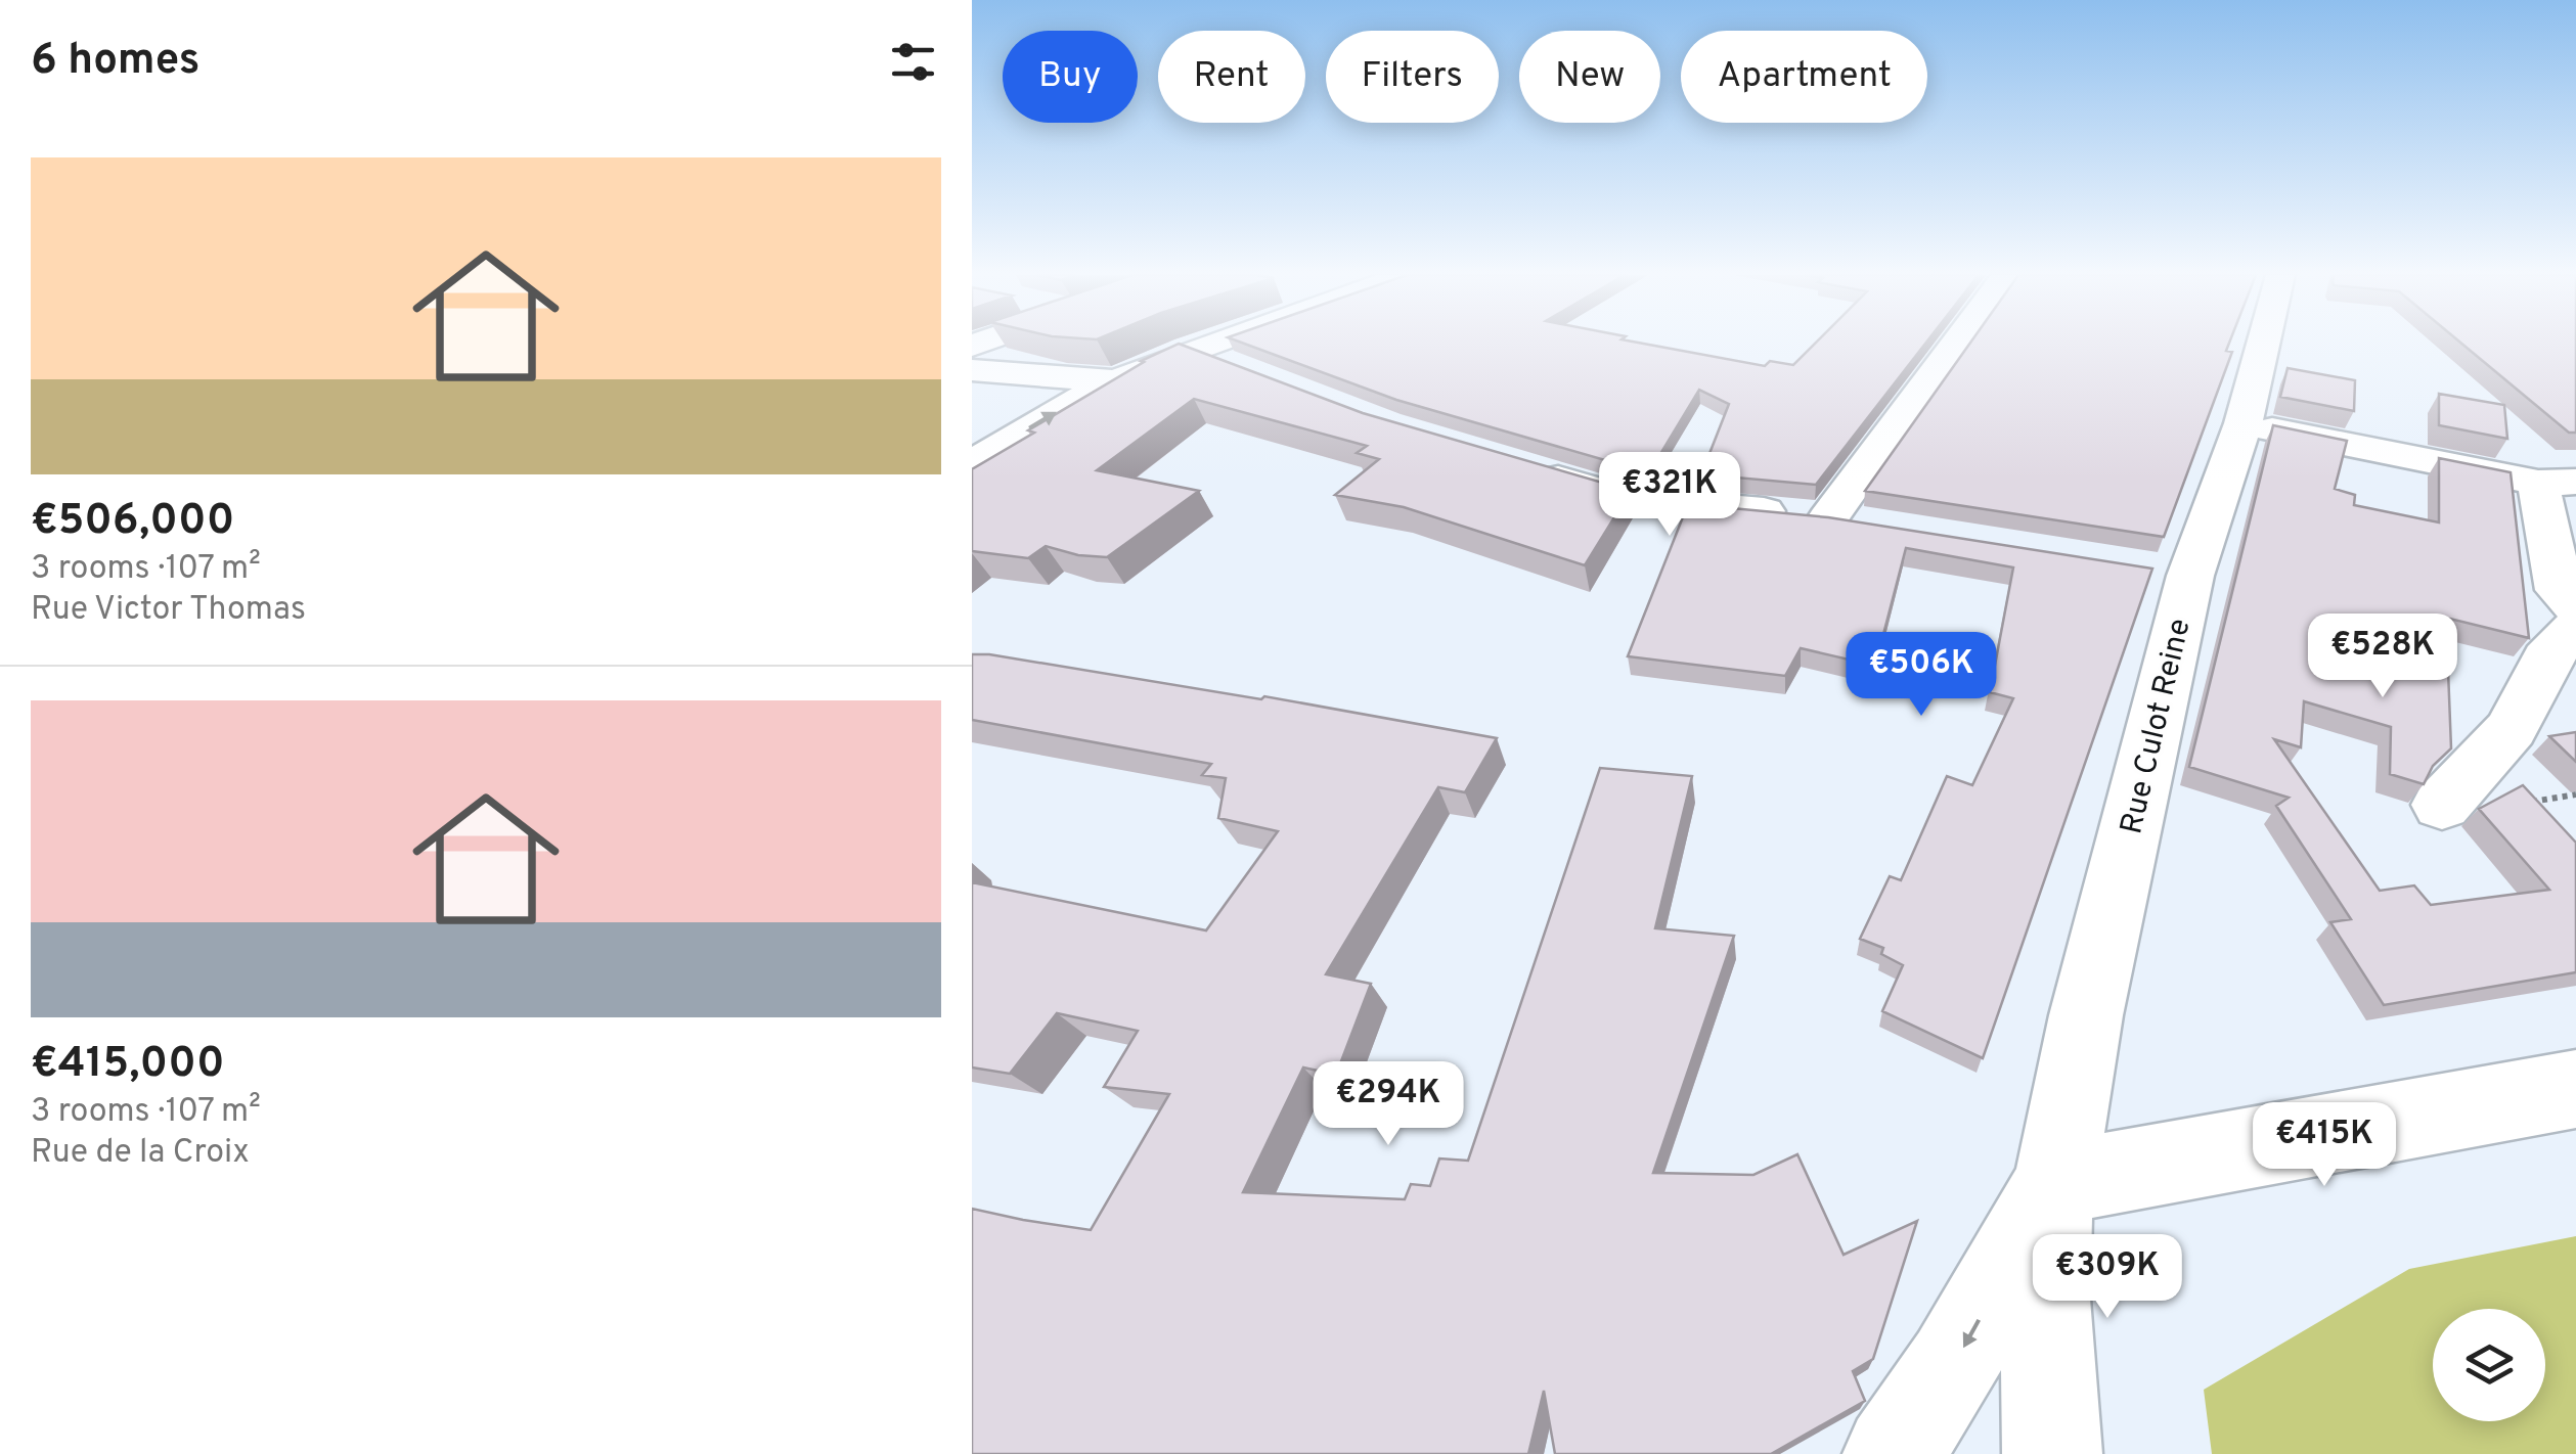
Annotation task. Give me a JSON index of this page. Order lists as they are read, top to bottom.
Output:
{
  "streets": {
    "street": ["Rue Culot Reine"]
  },
  "page": {
    "heading": "6 homes",
    "chip": [
      "Buy",
      "Rent",
      "Filters",
      "New",
      "Apartment"
    ],
    "list": [
      {
        "name": "€506,000",
        "note": "3 rooms · 107 m² · Rue Victor Thomas"
      },
      {
        "name": "€415,000",
        "note": "3 rooms · 107 m² · Rue de la Croix"
      }
    ],
    "price": [
      "€321K",
      "€528K",
      "€506K",
      "€294K",
      "€415K",
      "€309K"
    ]
  }
}
